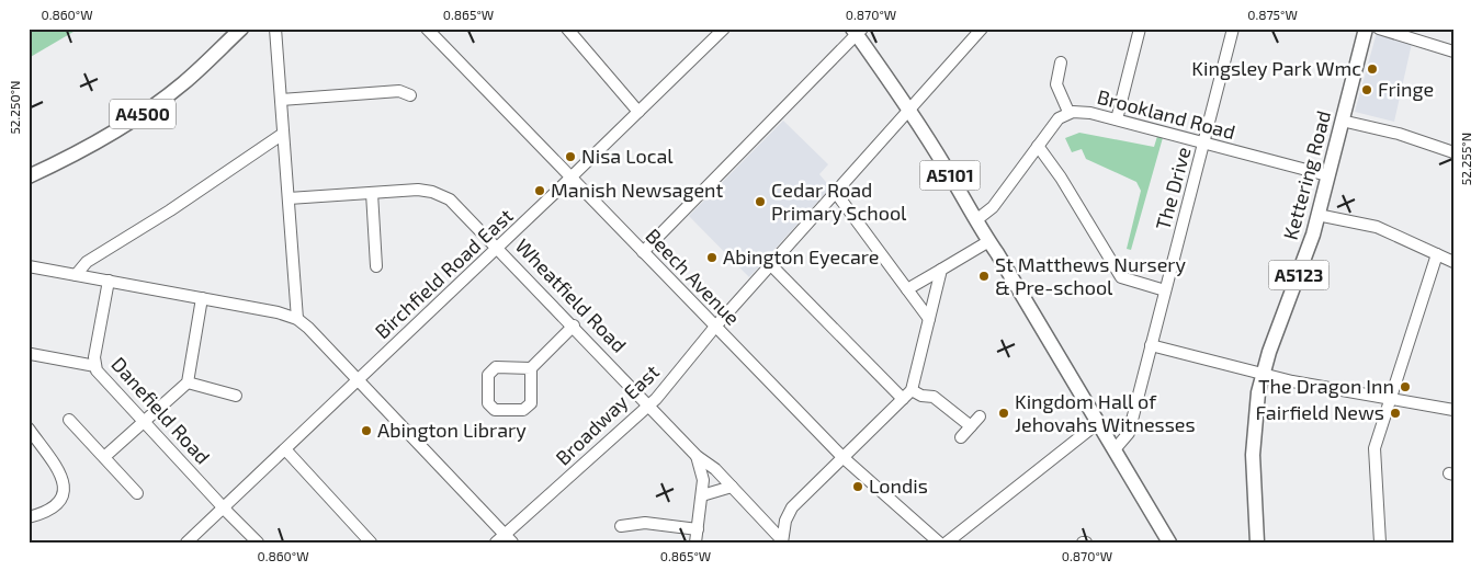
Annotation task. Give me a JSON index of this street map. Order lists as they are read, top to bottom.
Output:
{
  "streets": {
    "main road": [
      "A4500",
      "A5101",
      "Kettering Road",
      "A5123"
    ],
    "street": [
      "Brookland Road",
      "The Drive",
      "Birchfield Road East",
      "Beech Avenue",
      "Wheatfield Road",
      "Danefield Road",
      "Broadway East"
    ]
  },
  "crossings": [
    ["Brookland Road", "A5101"],
    ["Brookland Road", "Kettering Road"],
    ["Brookland Road", "The Drive"],
    ["A5101", "The Drive"],
    ["A5101", "Broadway East"],
    ["Birchfield Road East", "Beech Avenue"],
    ["Birchfield Road East", "Wheatfield Road"],
    ["Birchfield Road East", "Danefield Road"],
    ["Beech Avenue", "Broadway East"],
    ["Wheatfield Road", "Broadway East"]
  ],
  "places": [
    "Kingsley Park Wmc",
    "Fringe",
    "Nisa Local",
    "Manish Newsagent",
    "Cedar Road Primary School",
    "Abington Eyecare",
    "St Matthews Nursery & Pre-school",
    "The Dragon Inn",
    "Kingdom Hall of Jehovahs Witnesses",
    "Fairfield News",
    "Abington Library",
    "Londis"
  ],
  "coordinates": [
    "0.860°W",
    "0.865°W",
    "0.870°W",
    "0.875°W",
    "52.250°N",
    "52.255°N"
  ]
}
